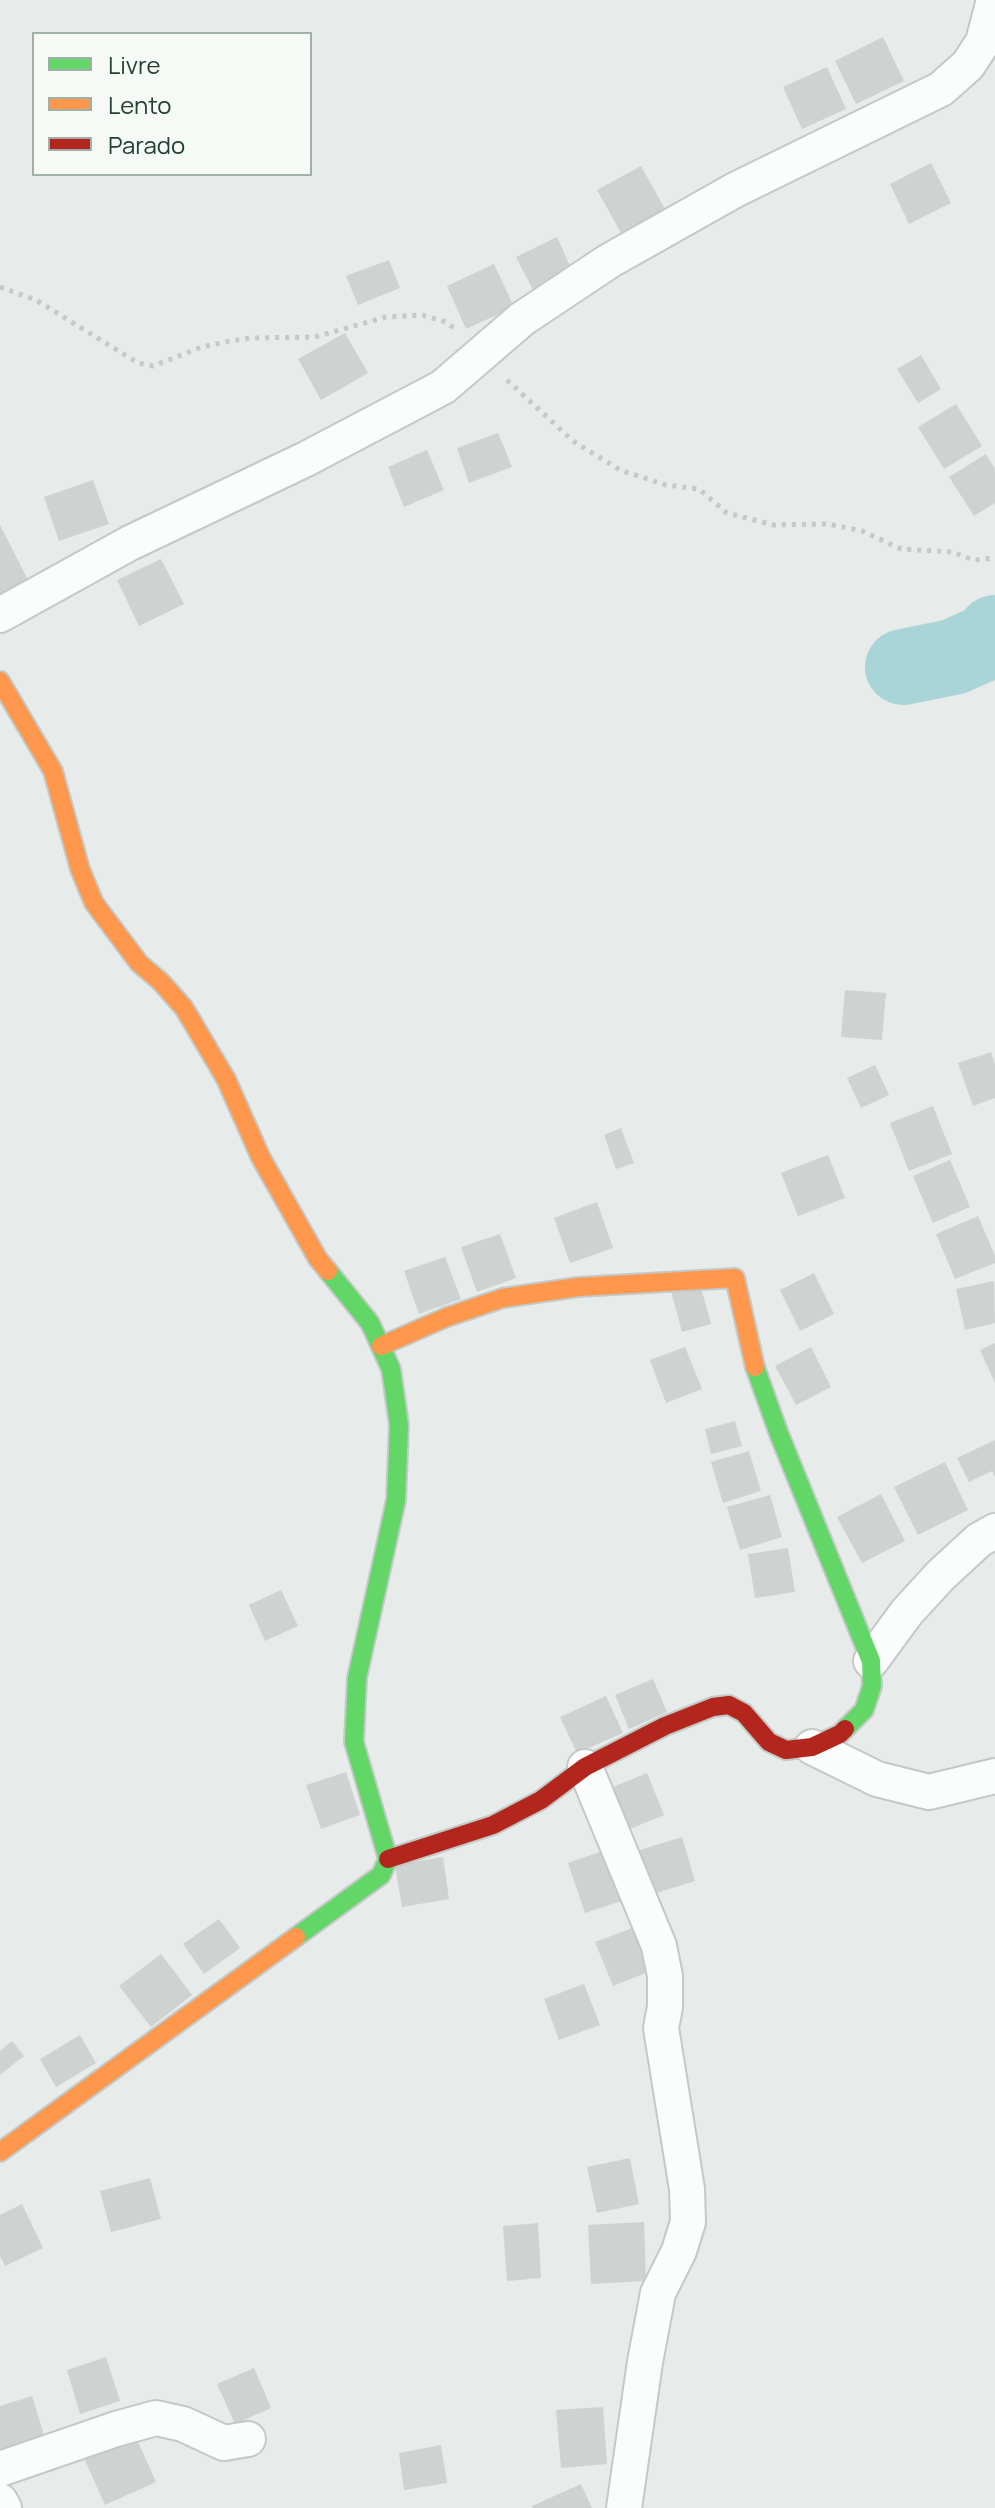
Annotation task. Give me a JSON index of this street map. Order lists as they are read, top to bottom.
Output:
{
  "legend": ["Livre", "Lento", "Parado"]
}
